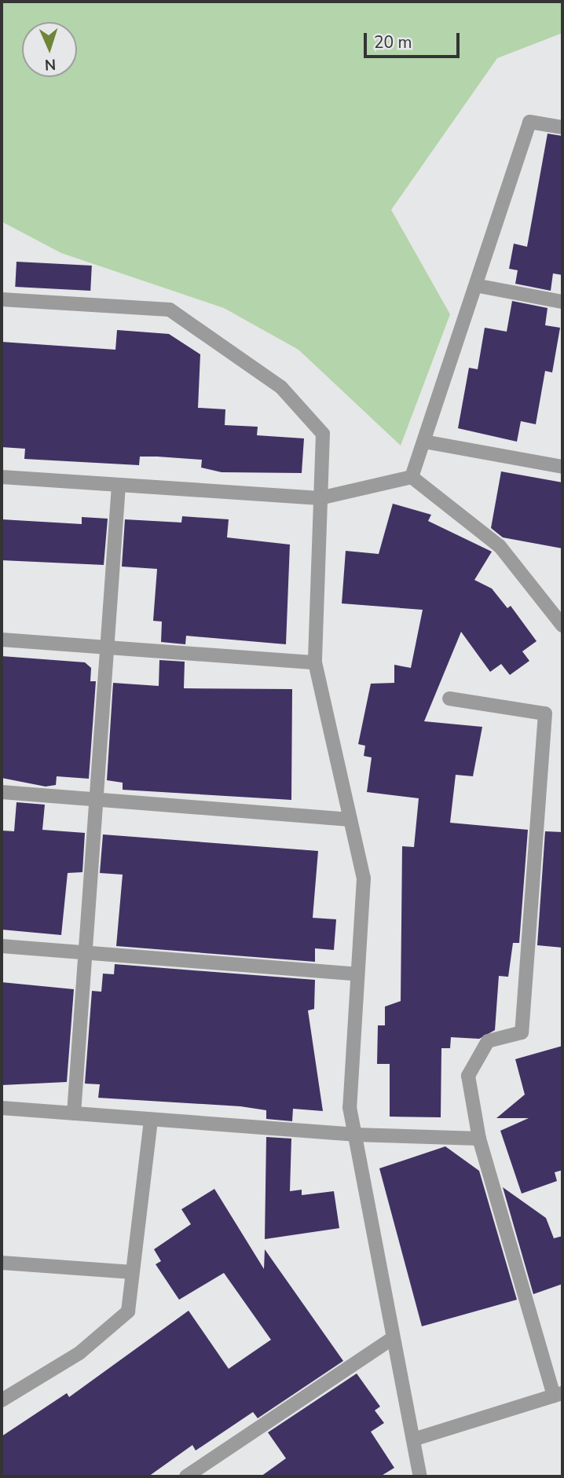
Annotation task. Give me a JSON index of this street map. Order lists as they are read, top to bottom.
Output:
{
  "scale_bar": "20 m",
  "north": "bottom"
}
